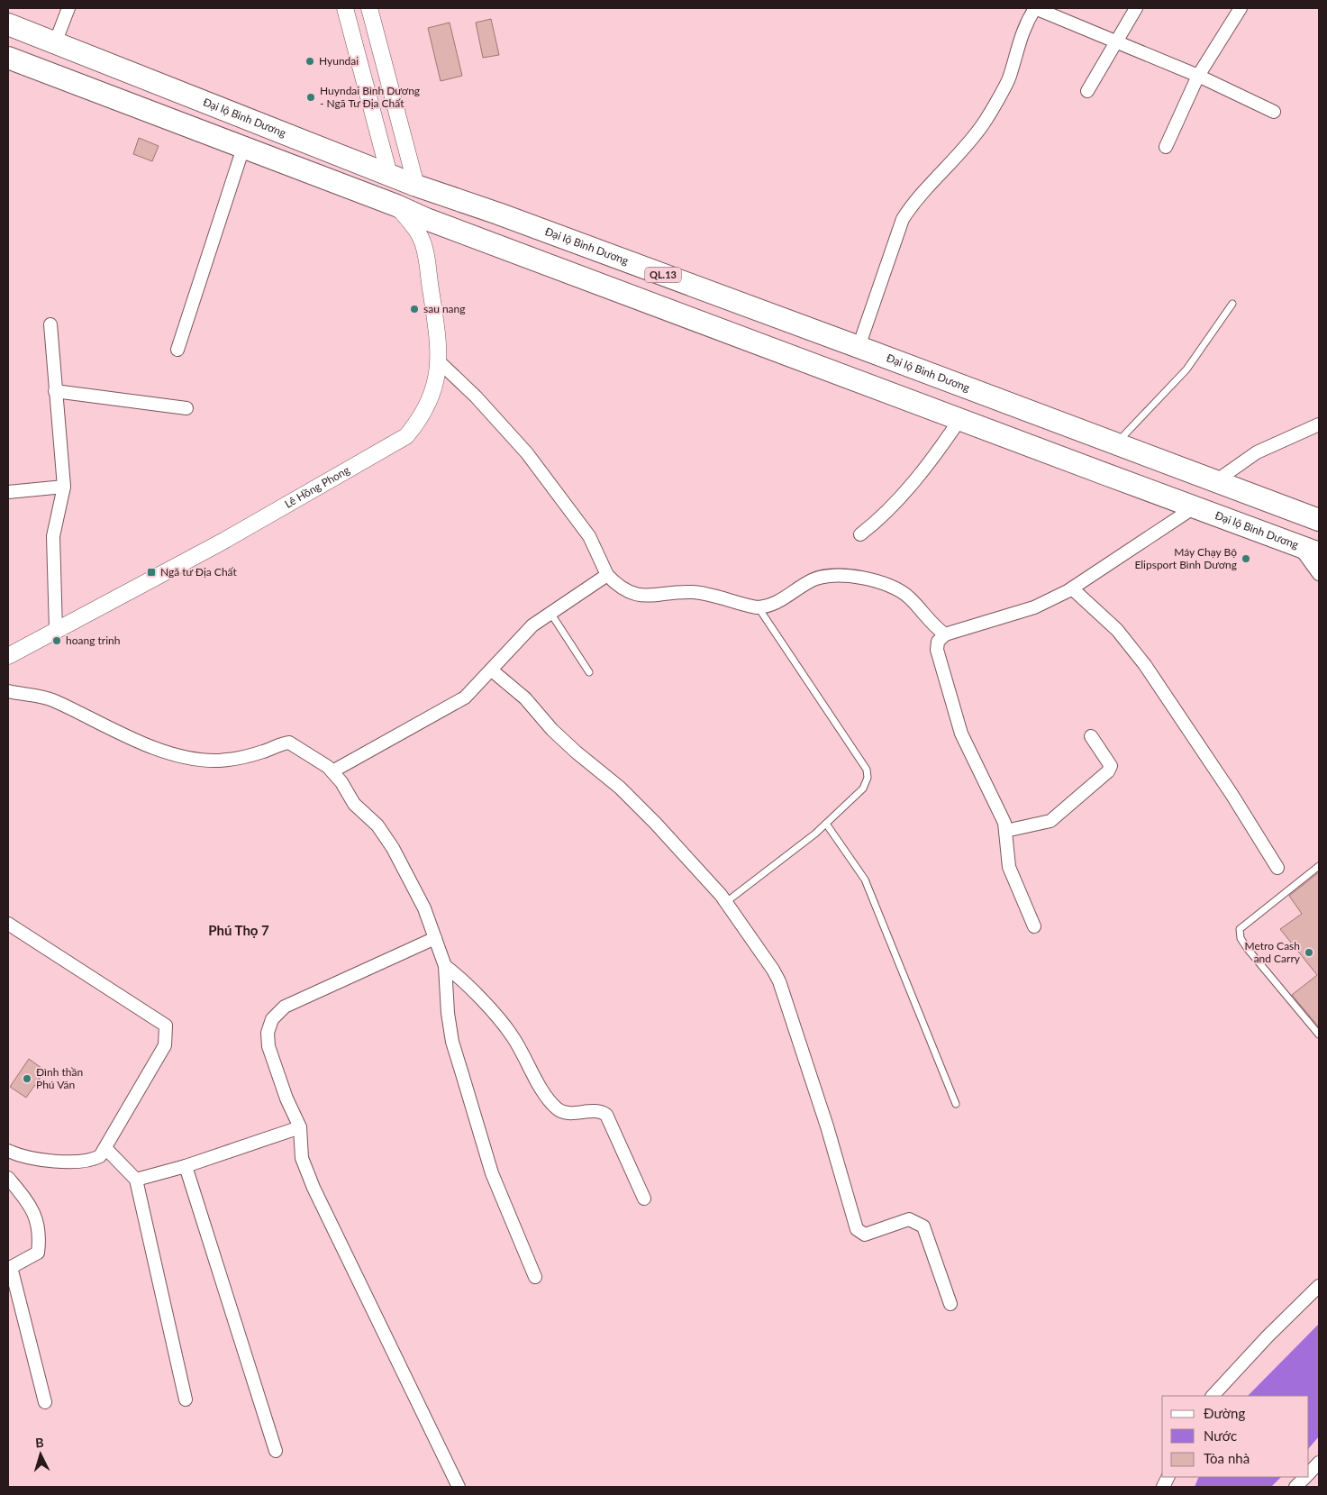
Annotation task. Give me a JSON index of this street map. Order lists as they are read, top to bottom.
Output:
{
  "streets": {
    "highway": ["Đại lộ Bình Dương", "QL.13"],
    "street": ["Lê Hồng Phong"]
  },
  "crossings": [
    ["Đại lộ Bình Dương", "Lê Hồng Phong"]
  ],
  "districts": ["Phú Thọ 7"],
  "places": {
    "other": [
      "Hyundai",
      "Huyndai Bình Dương - Ngã Tư Địa Chất",
      "sau nang",
      "Máy Chạy Bộ Elipsport Bình Dương",
      "hoang trinh",
      "Metro Cash and Carry",
      "Đình thần Phú Văn"
    ],
    "transit": ["Ngã tư Địa Chất"]
  },
  "legend": ["Đường", "Nước", "Tòa nhà"],
  "north": "top"
}
